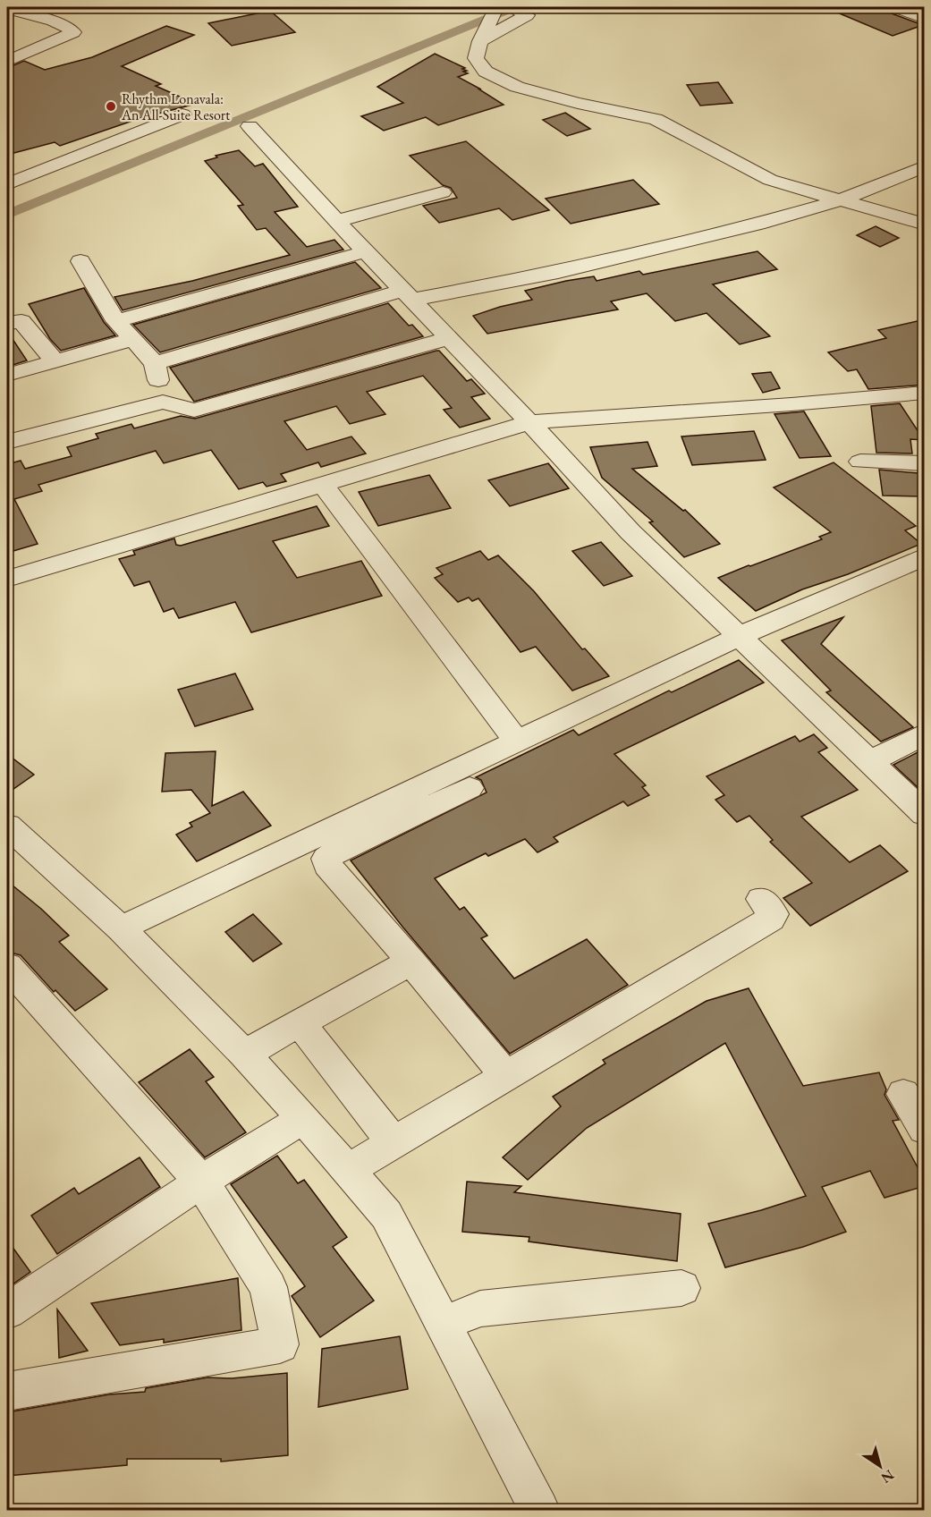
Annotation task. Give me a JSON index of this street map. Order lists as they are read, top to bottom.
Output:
{
  "places": ["Rhythm Lonavala: An All-Suite Resort"],
  "north": "bottom right"
}
